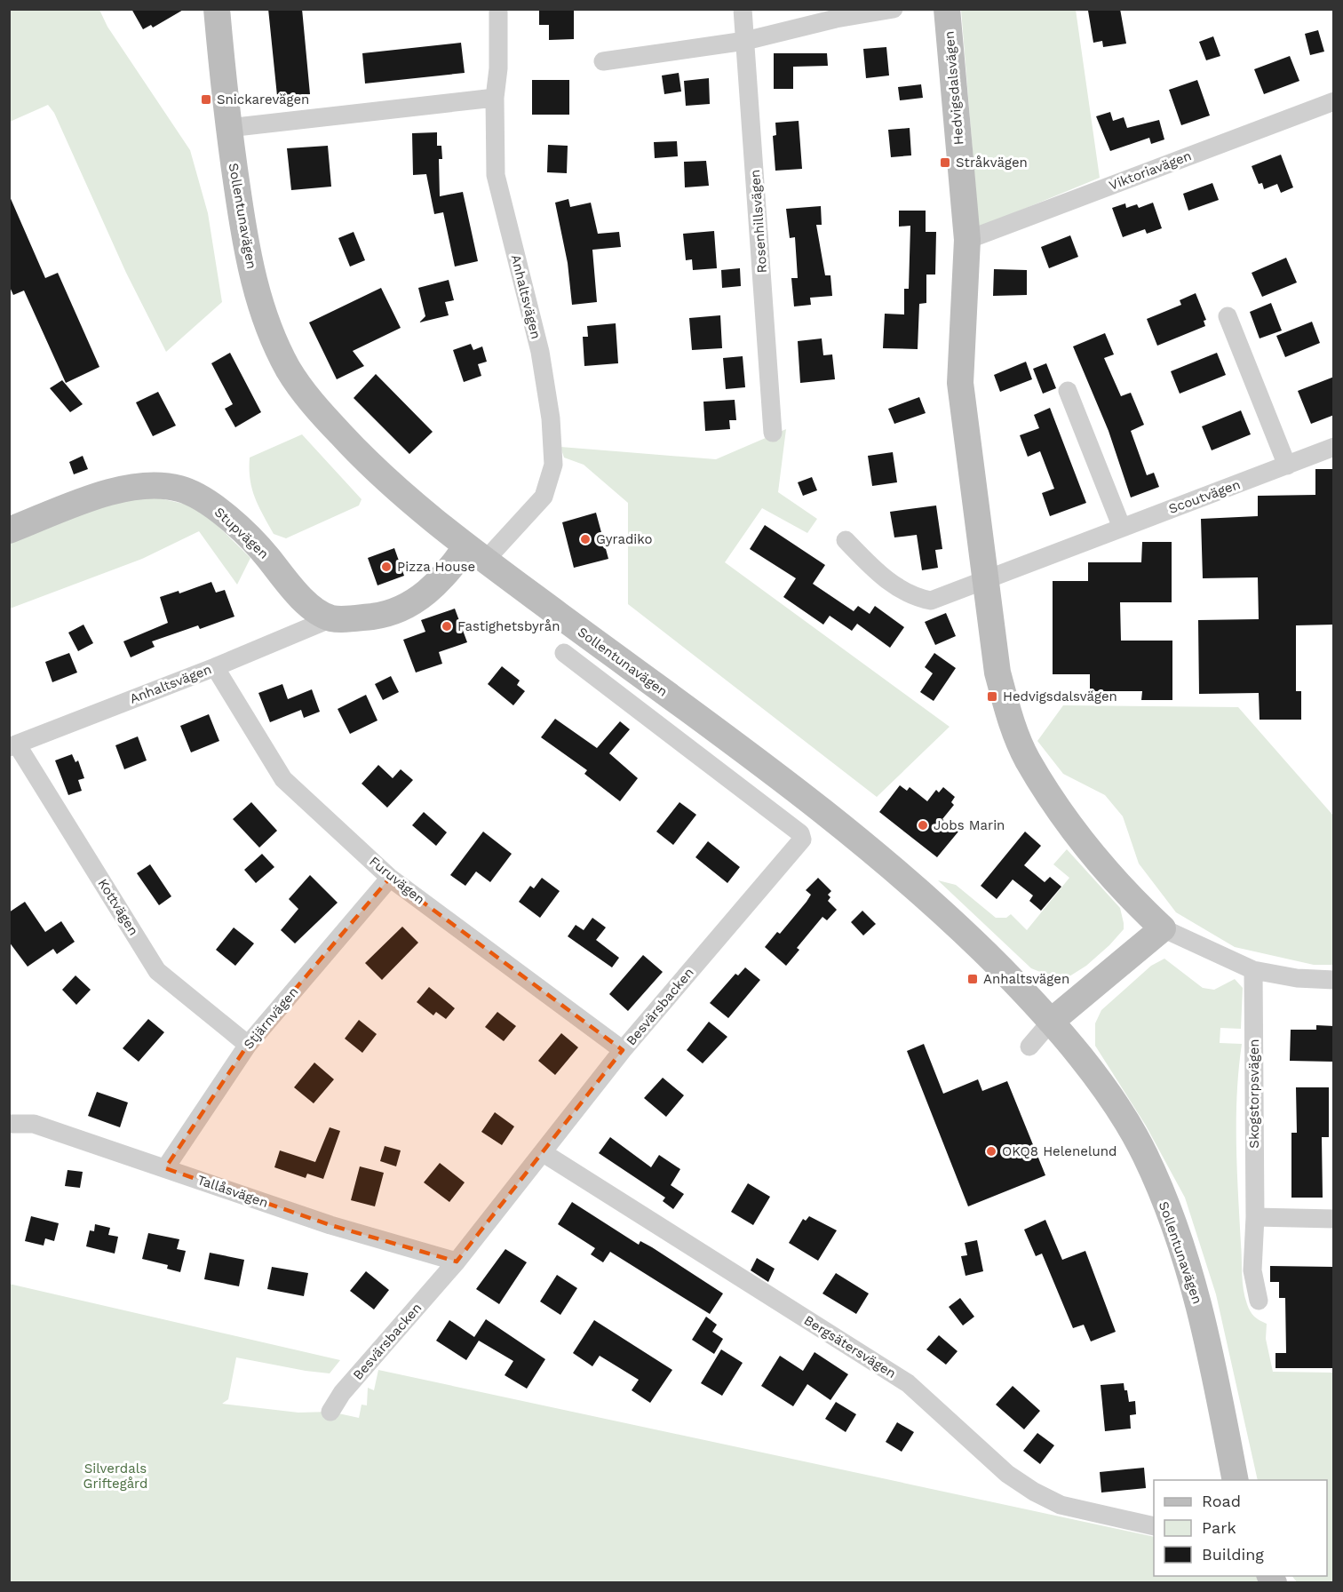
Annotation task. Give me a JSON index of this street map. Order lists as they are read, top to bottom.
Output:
{
  "streets": {
    "street": [
      "Hedvigsdalsvägen",
      "Viktoriavägen",
      "Sollentunavägen",
      "Rosenhillsvägen",
      "Anhaltsvägen",
      "Scoutvägen",
      "Stupvägen",
      "Furuvägen",
      "Kottvägen",
      "Besvärsbacken",
      "Stjärnvägen",
      "Skogstorpsvägen",
      "Tallåsvägen",
      "Bergsätersvägen"
    ]
  },
  "crossings": [
    ["Hedvigsdalsvägen", "Viktoriavägen"],
    ["Hedvigsdalsvägen", "Scoutvägen"],
    ["Sollentunavägen", "Anhaltsvägen"],
    ["Anhaltsvägen", "Stupvägen"],
    ["Anhaltsvägen", "Furuvägen"],
    ["Anhaltsvägen", "Kottvägen"],
    ["Furuvägen", "Besvärsbacken"],
    ["Furuvägen", "Stjärnvägen"],
    ["Kottvägen", "Stjärnvägen"],
    ["Besvärsbacken", "Tallåsvägen"],
    ["Besvärsbacken", "Bergsätersvägen"],
    ["Stjärnvägen", "Tallåsvägen"]
  ],
  "parks": ["Silverdals Griftegård"],
  "places": {
    "transit": [
      "Snickarevägen",
      "Stråkvägen",
      "Hedvigsdalsvägen",
      "Anhaltsvägen"
    ],
    "other": [
      "Gyradiko",
      "Pizza House",
      "Fastighetsbyrån",
      "Jobs Marin",
      "OKQ8 Helenelund"
    ]
  },
  "legend": ["Road", "Park", "Building"]
}
